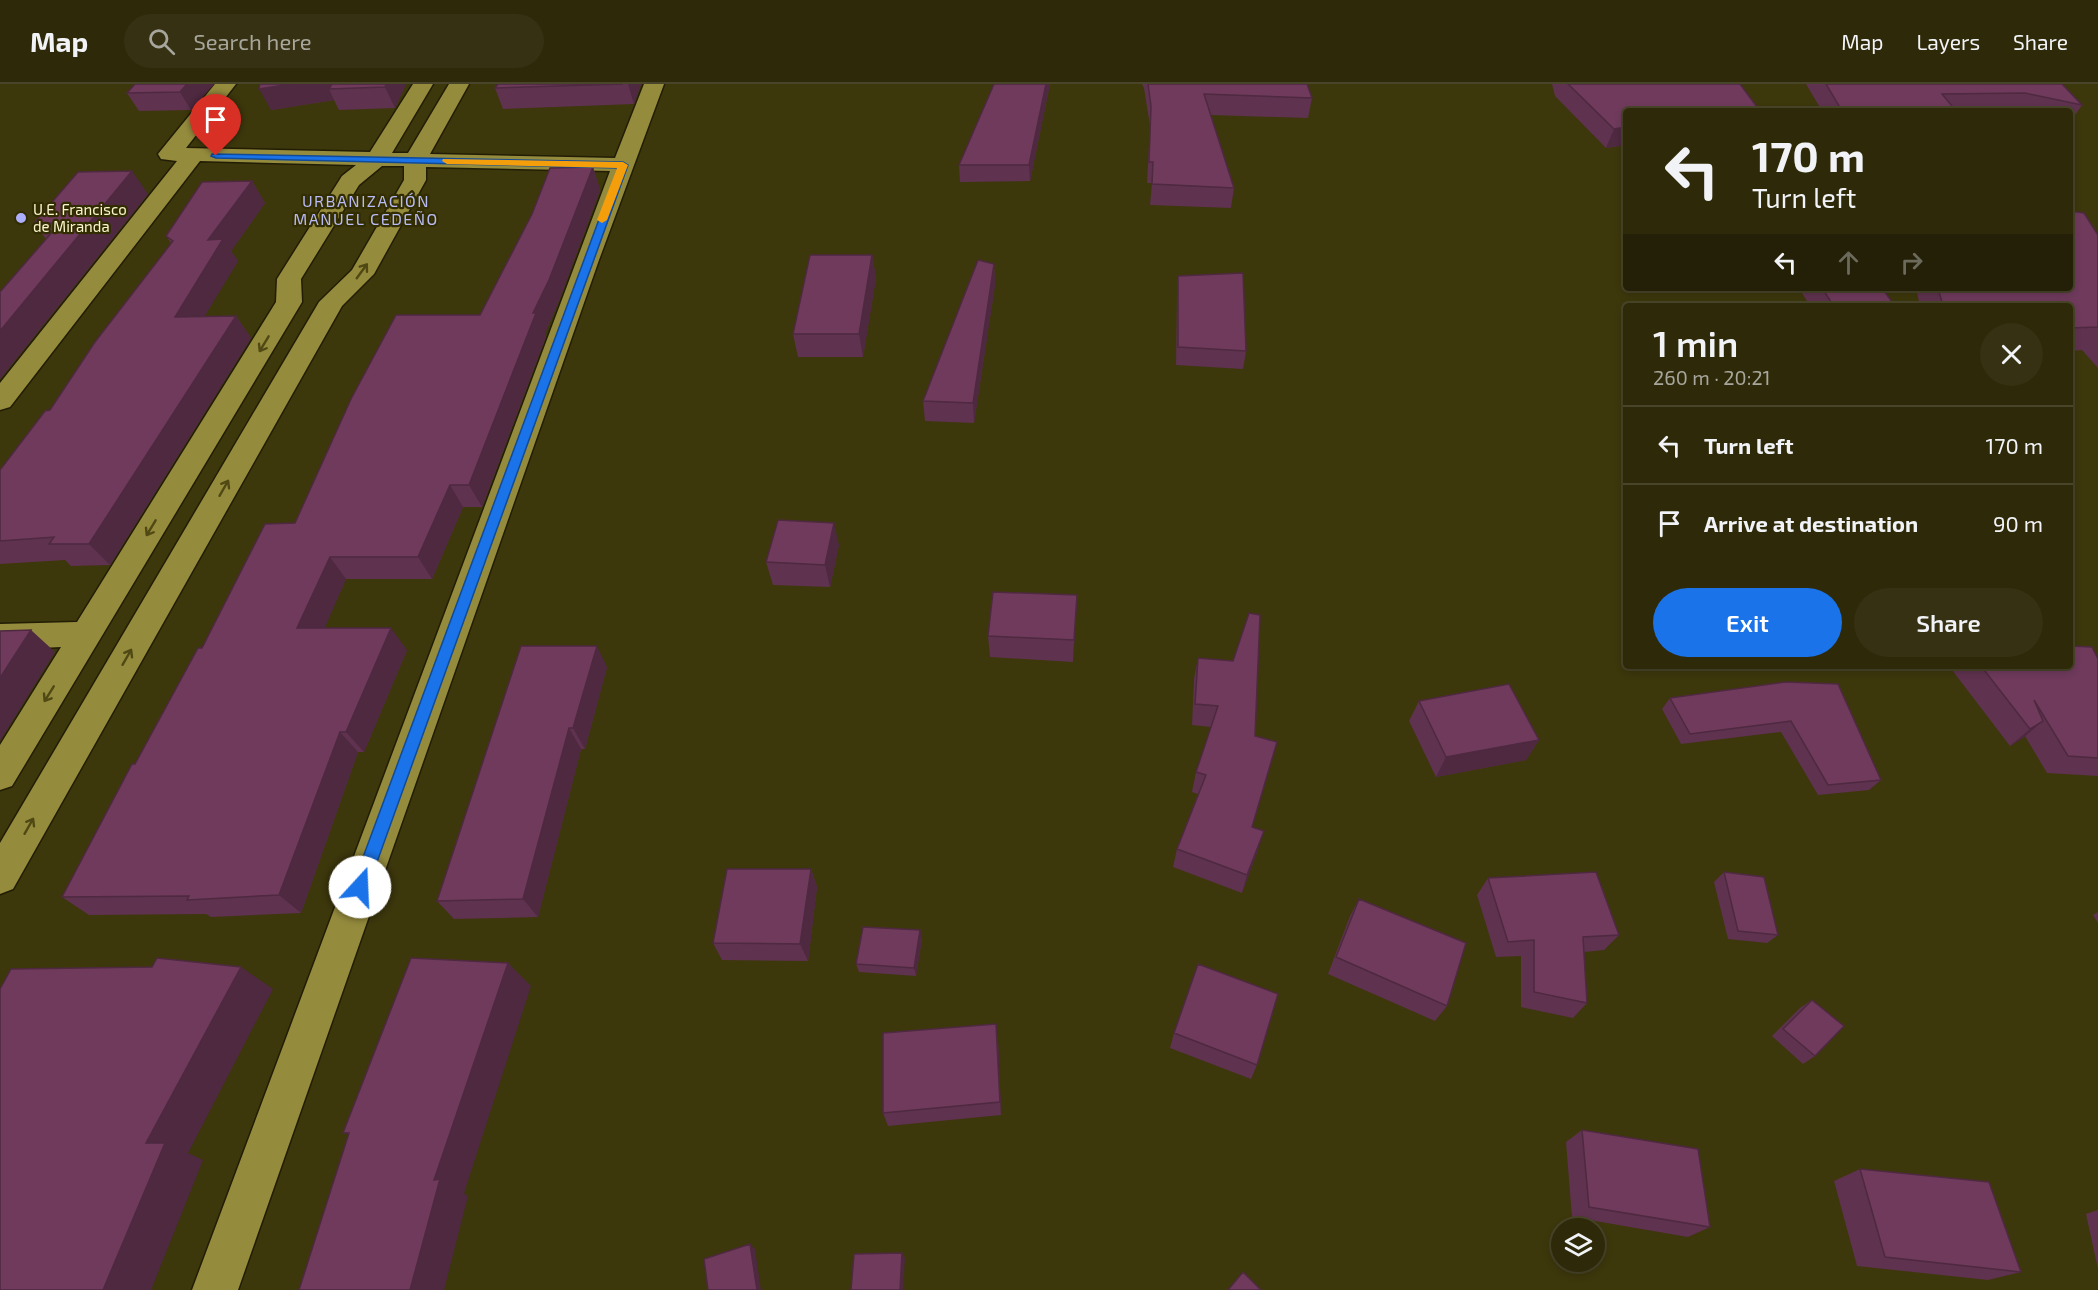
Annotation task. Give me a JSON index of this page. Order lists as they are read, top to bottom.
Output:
{
  "districts": ["URBANIZACIÓN MANUEL CEDEÑO"],
  "places": ["U.E. Francisco de Miranda"],
  "page": {
    "header": "Map",
    "search": "Search here",
    "nav": ["Map", "Layers", "Share"],
    "turn": ["170 m", "Turn left"],
    "heading": ["1 min", "260 m · 20:21"],
    "list": [
      {
        "name": "Turn left",
        "value": "170 m"
      },
      {
        "name": "Arrive at destination",
        "value": "90 m"
      }
    ],
    "buttons": ["Exit", "Share"]
  }
}
